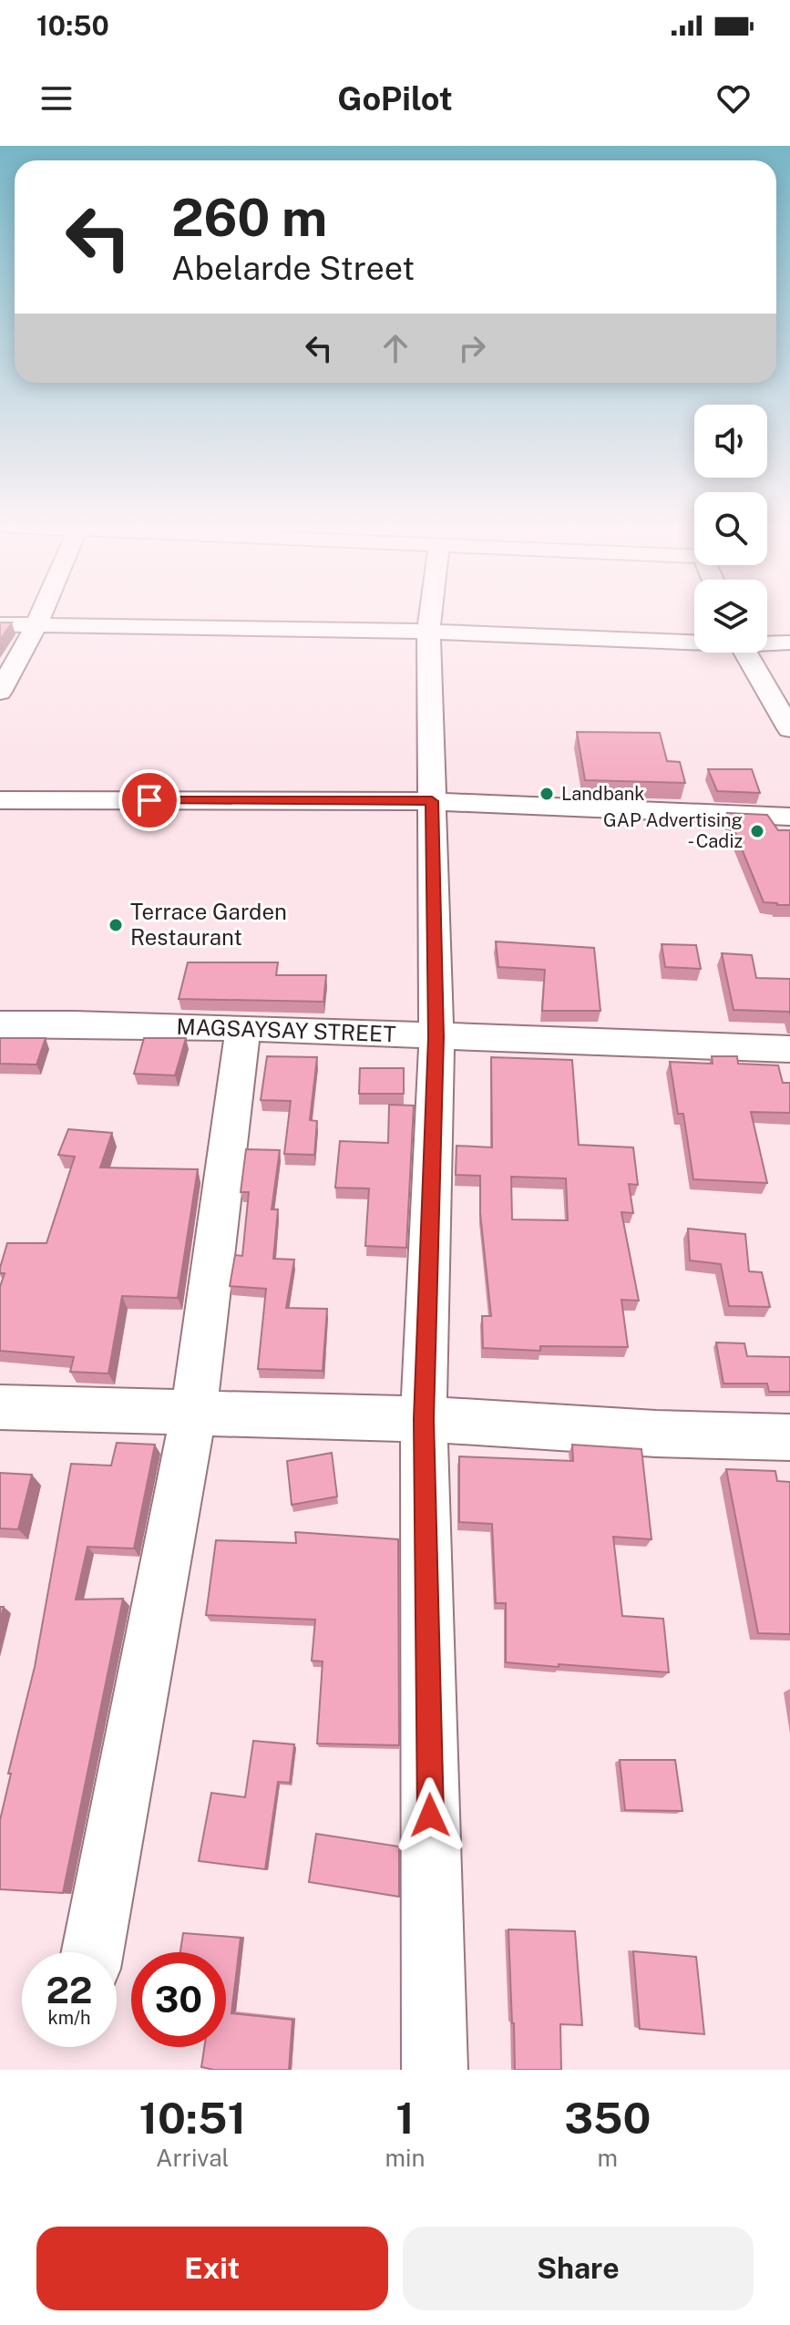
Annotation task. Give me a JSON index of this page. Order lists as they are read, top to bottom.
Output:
{
  "streets": {
    "street": ["MAGSAYSAY STREET"]
  },
  "places": ["Landbank", "GAP Advertising - Cadiz", "Terrace Garden Restaurant"],
  "page": {
    "status": "10:50",
    "header": "GoPilot",
    "turn": ["260 m", "Abelarde Street"],
    "speed": "22 km/h",
    "limit": "30",
    "eta": [
      "10:51",
      "Arrival",
      "1",
      "min",
      "350",
      "m"
    ],
    "buttons": ["Exit", "Share"]
  }
}
